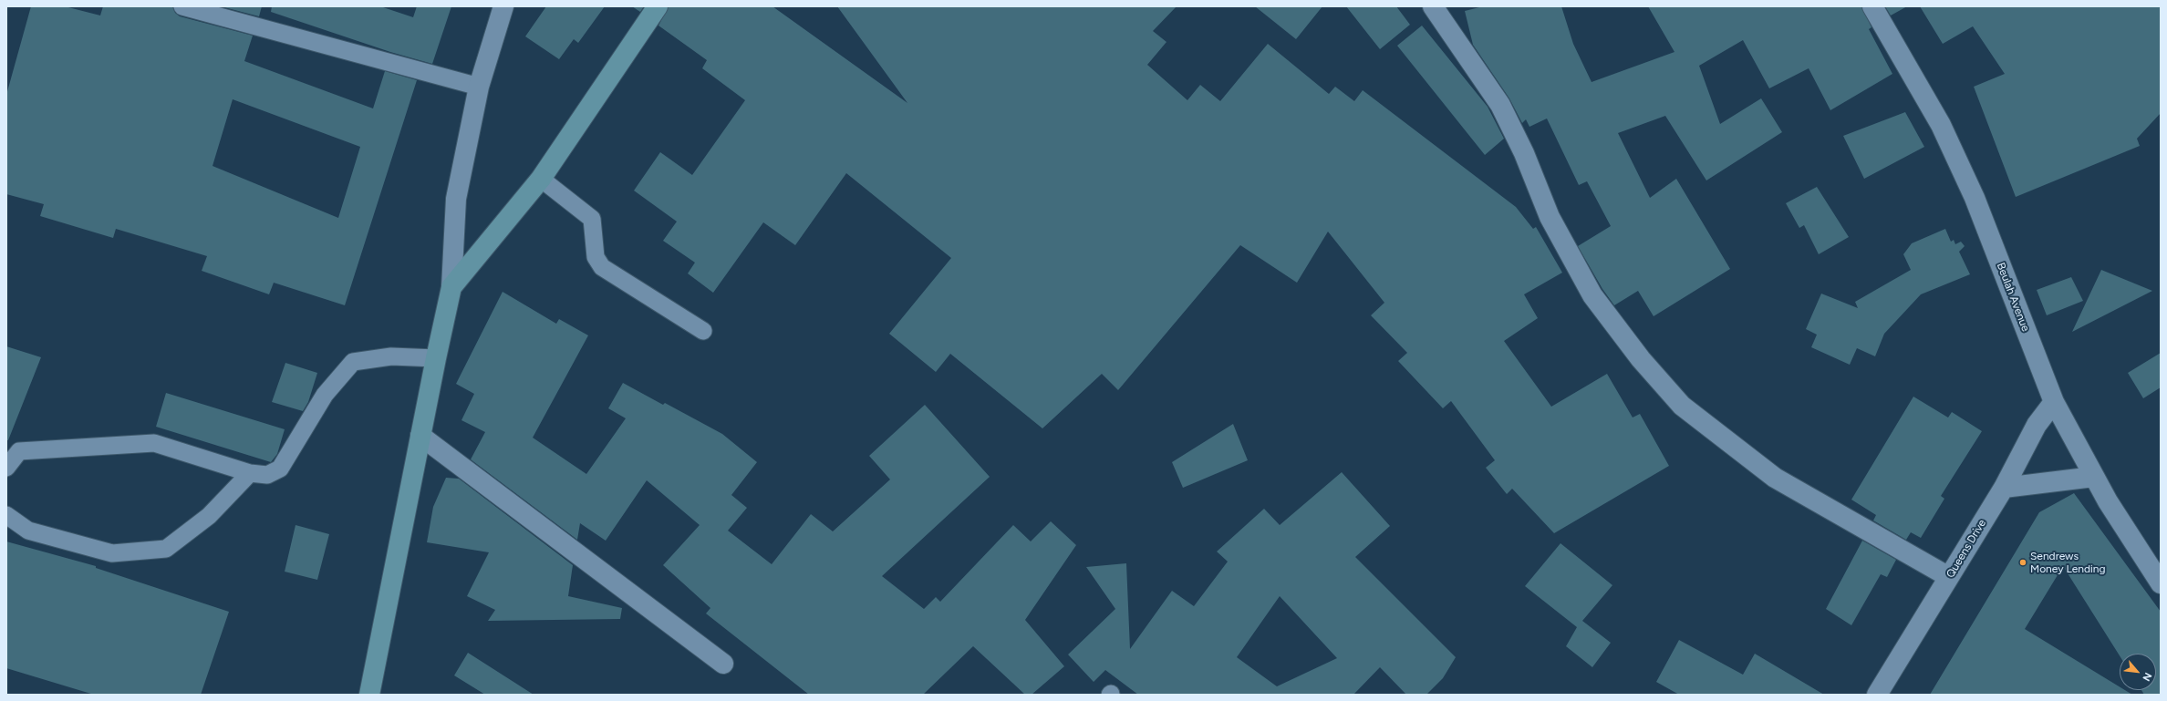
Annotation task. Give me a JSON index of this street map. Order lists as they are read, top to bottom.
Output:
{
  "streets": {
    "street": ["Beulah Avenue", "Queens Drive"]
  },
  "crossings": [
    ["Beulah Avenue", "Queens Drive"]
  ],
  "places": ["Sendrews Money Lending"],
  "north": "bottom right"
}
